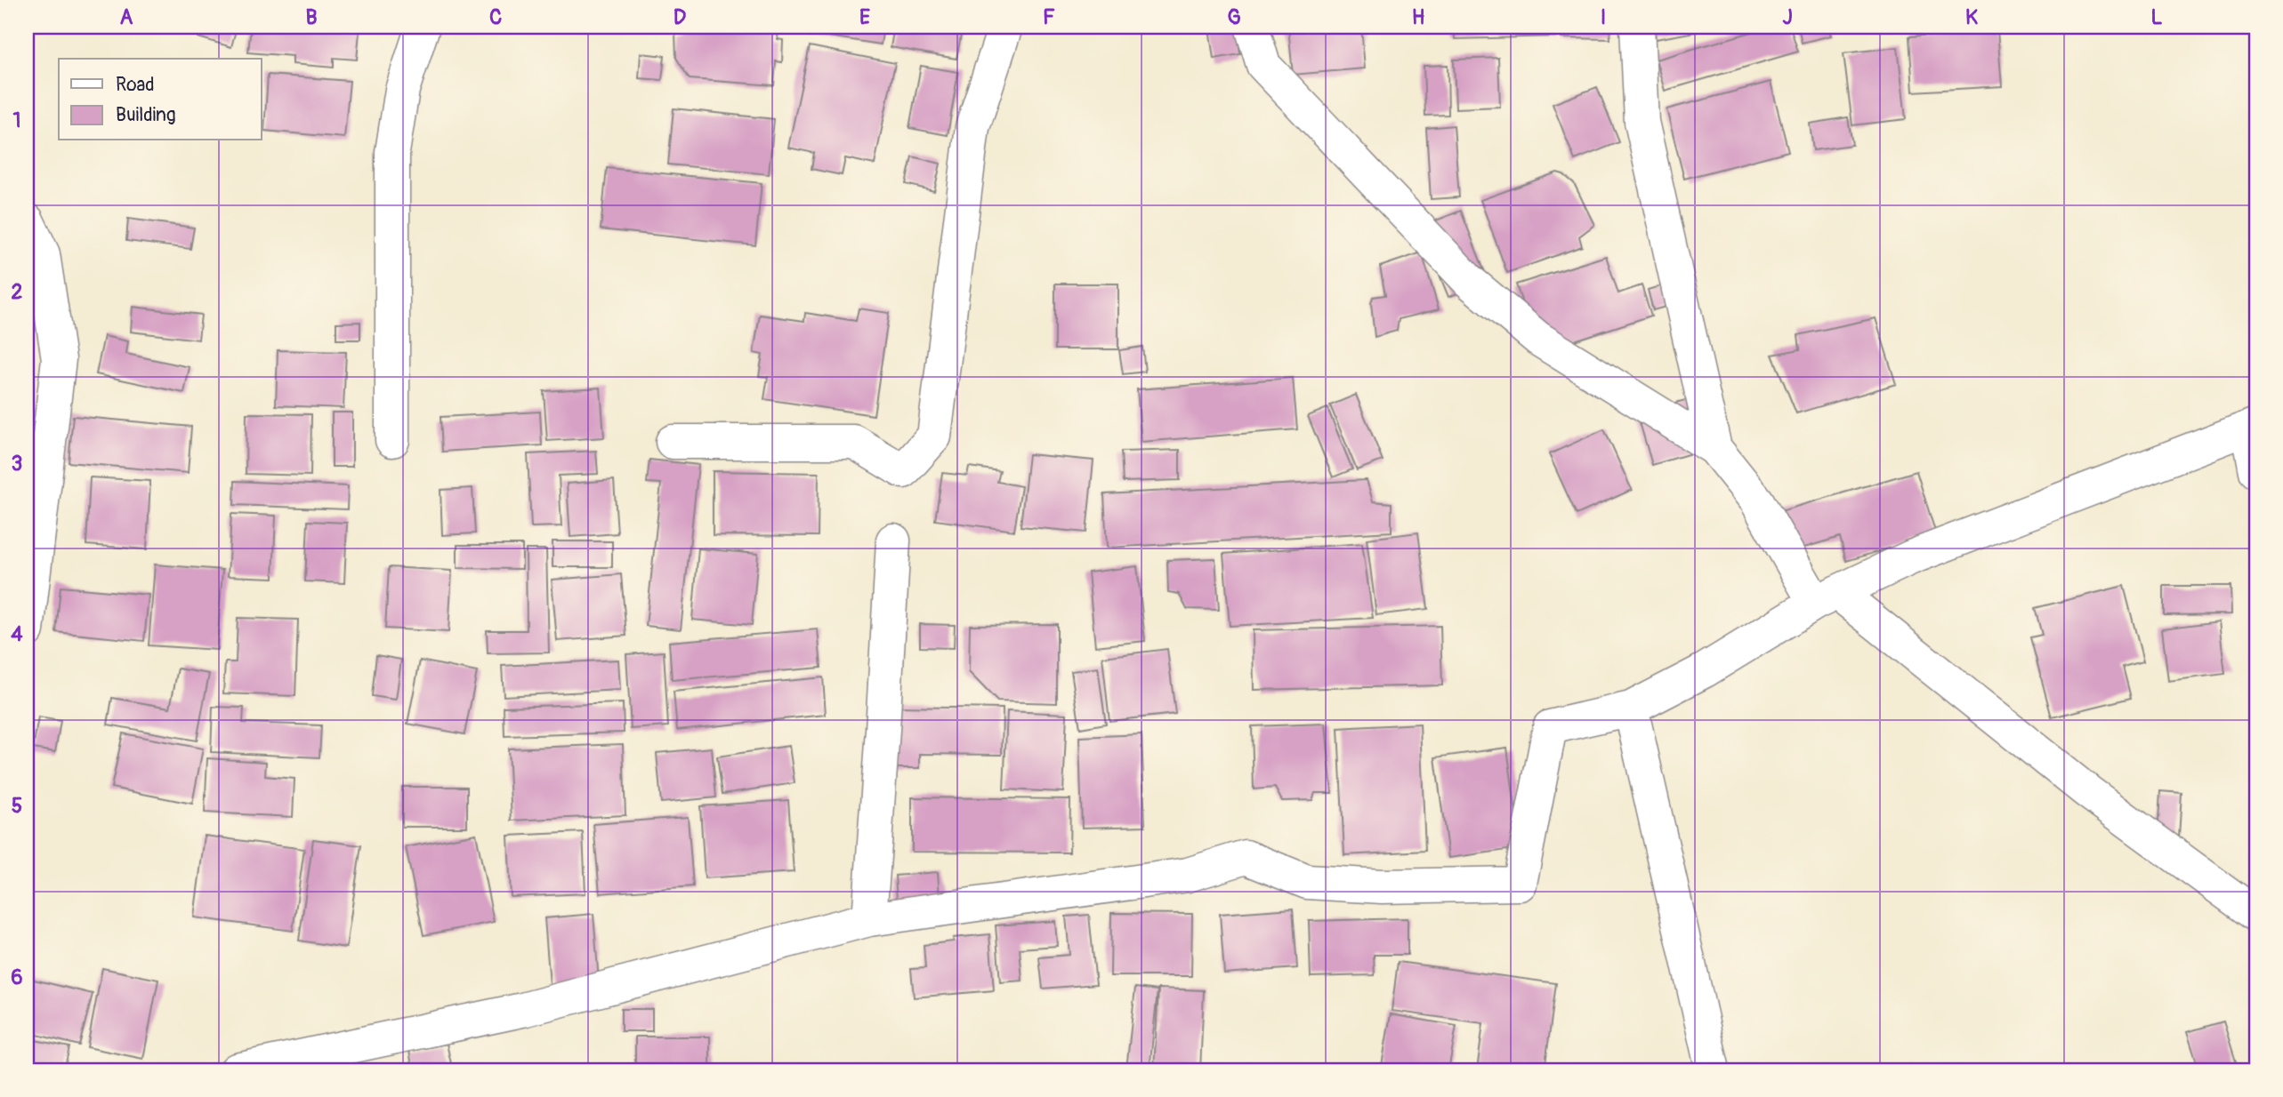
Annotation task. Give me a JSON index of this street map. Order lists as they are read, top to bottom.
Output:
{
  "legend": ["Road", "Building"],
  "grid": {
    "columns": [
      "A",
      "B",
      "C",
      "D",
      "E",
      "F",
      "G",
      "H",
      "I",
      "J",
      "K",
      "L"
    ],
    "rows": [
      "1",
      "2",
      "3",
      "4",
      "5",
      "6"
    ]
  }
}
